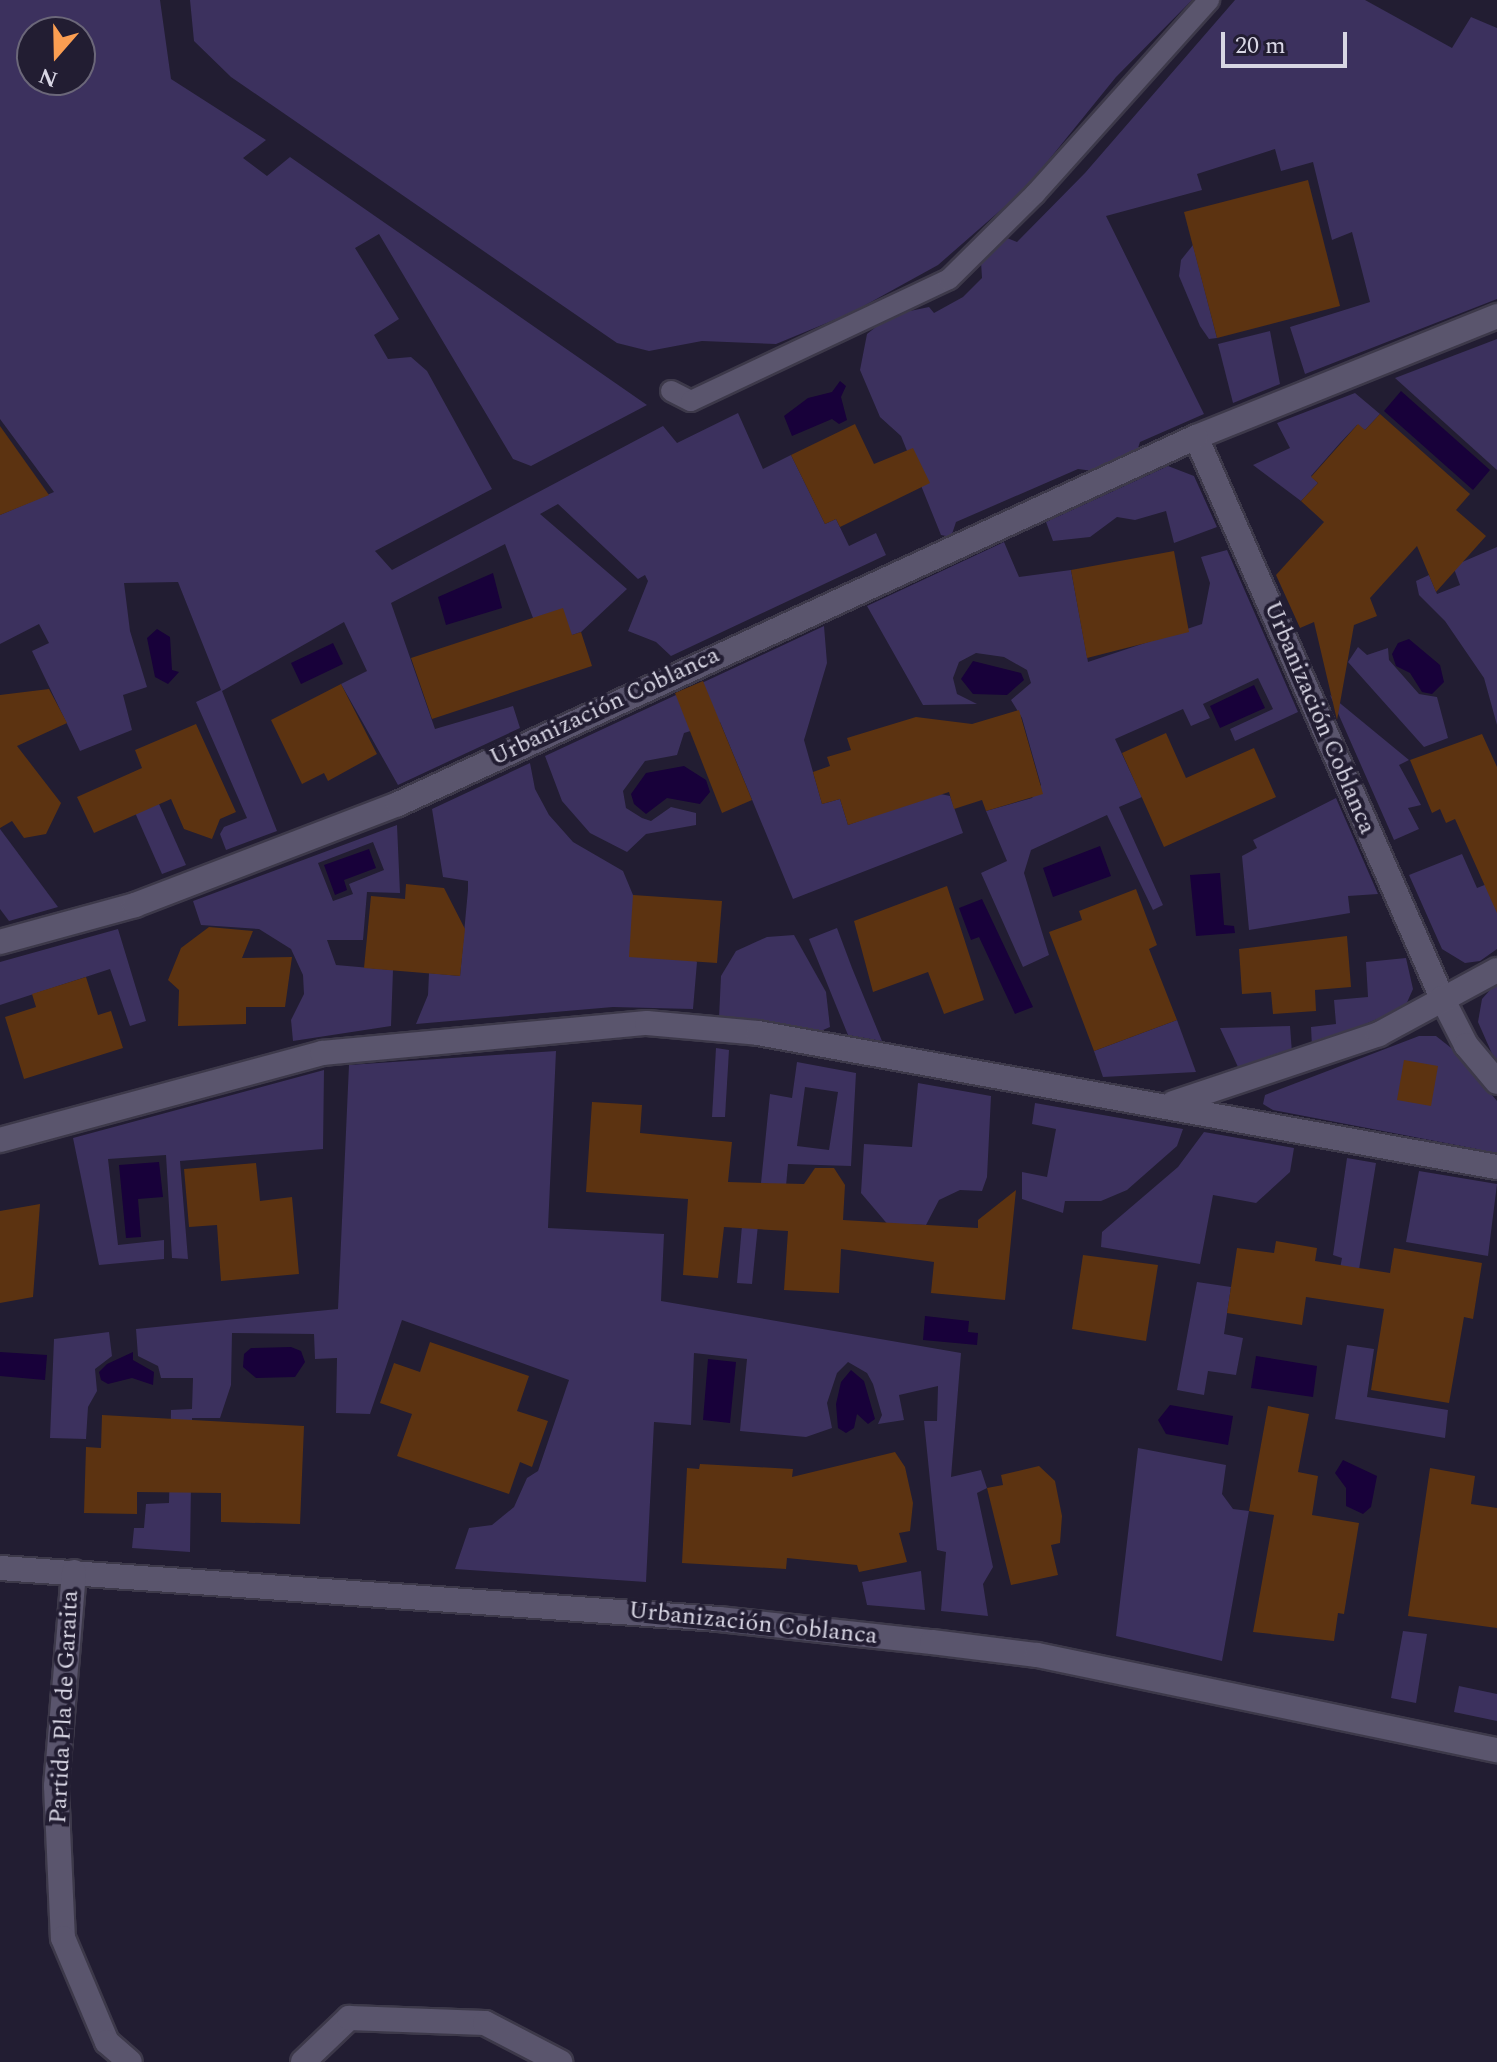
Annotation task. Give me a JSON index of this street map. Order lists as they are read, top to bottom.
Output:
{
  "streets": {
    "street": ["Urbanización Coblanca", "Partida Pla de Garaita"]
  },
  "crossings": [
    ["Urbanización Coblanca", "Partida Pla de Garaita"]
  ],
  "scale_bar": "20 m",
  "north": "bottom"
}
